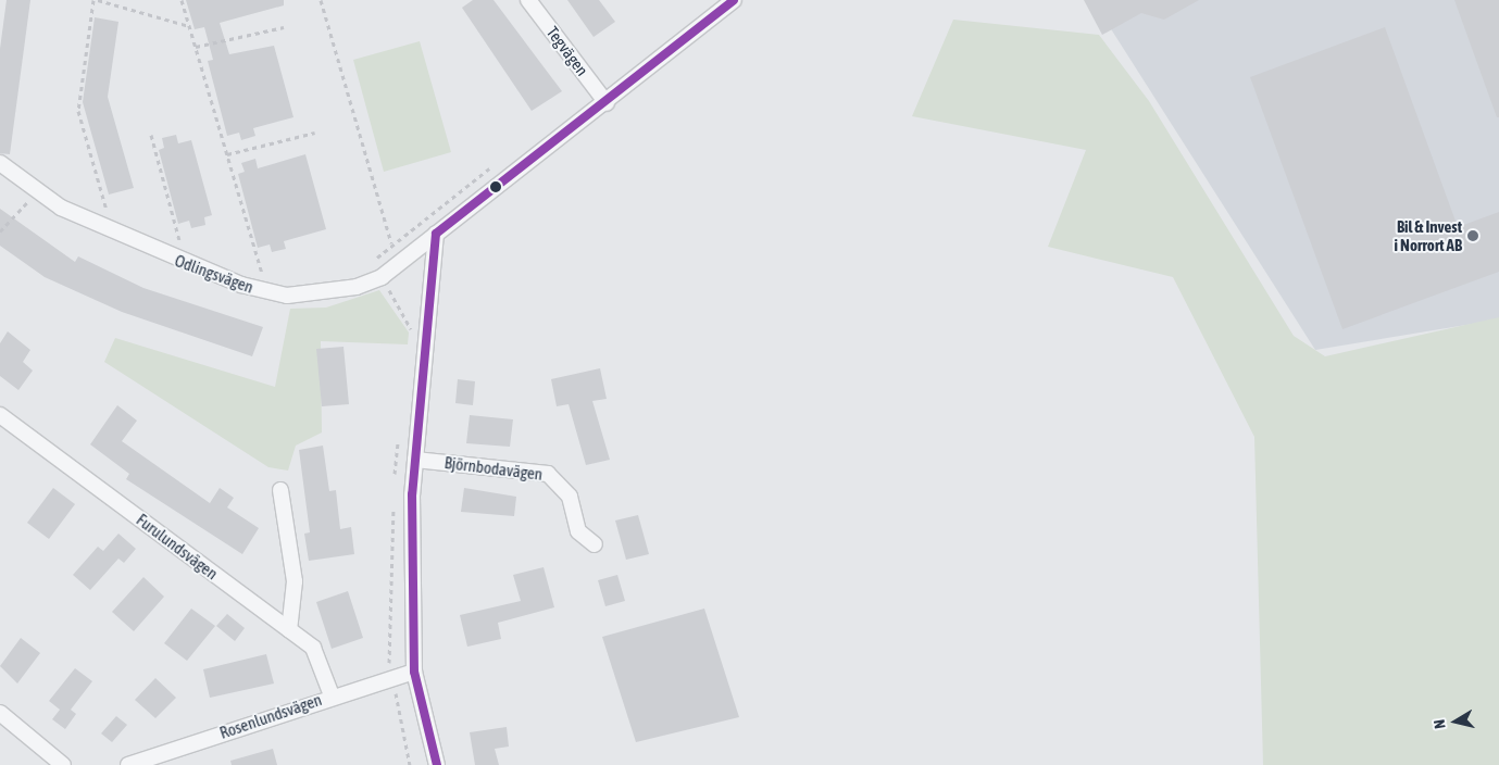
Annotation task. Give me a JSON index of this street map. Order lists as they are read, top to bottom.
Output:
{
  "streets": {
    "street": [
      "Tegvägen",
      "Odlingsvägen",
      "Björnbodavägen",
      "Furulundsvägen",
      "Rosenlundsvägen"
    ]
  },
  "crossings": [
    ["Tegvägen", "Odlingsvägen"],
    ["Furulundsvägen", "Rosenlundsvägen"]
  ],
  "places": ["Bil & Invest i Norrort AB"],
  "north": "left"
}
